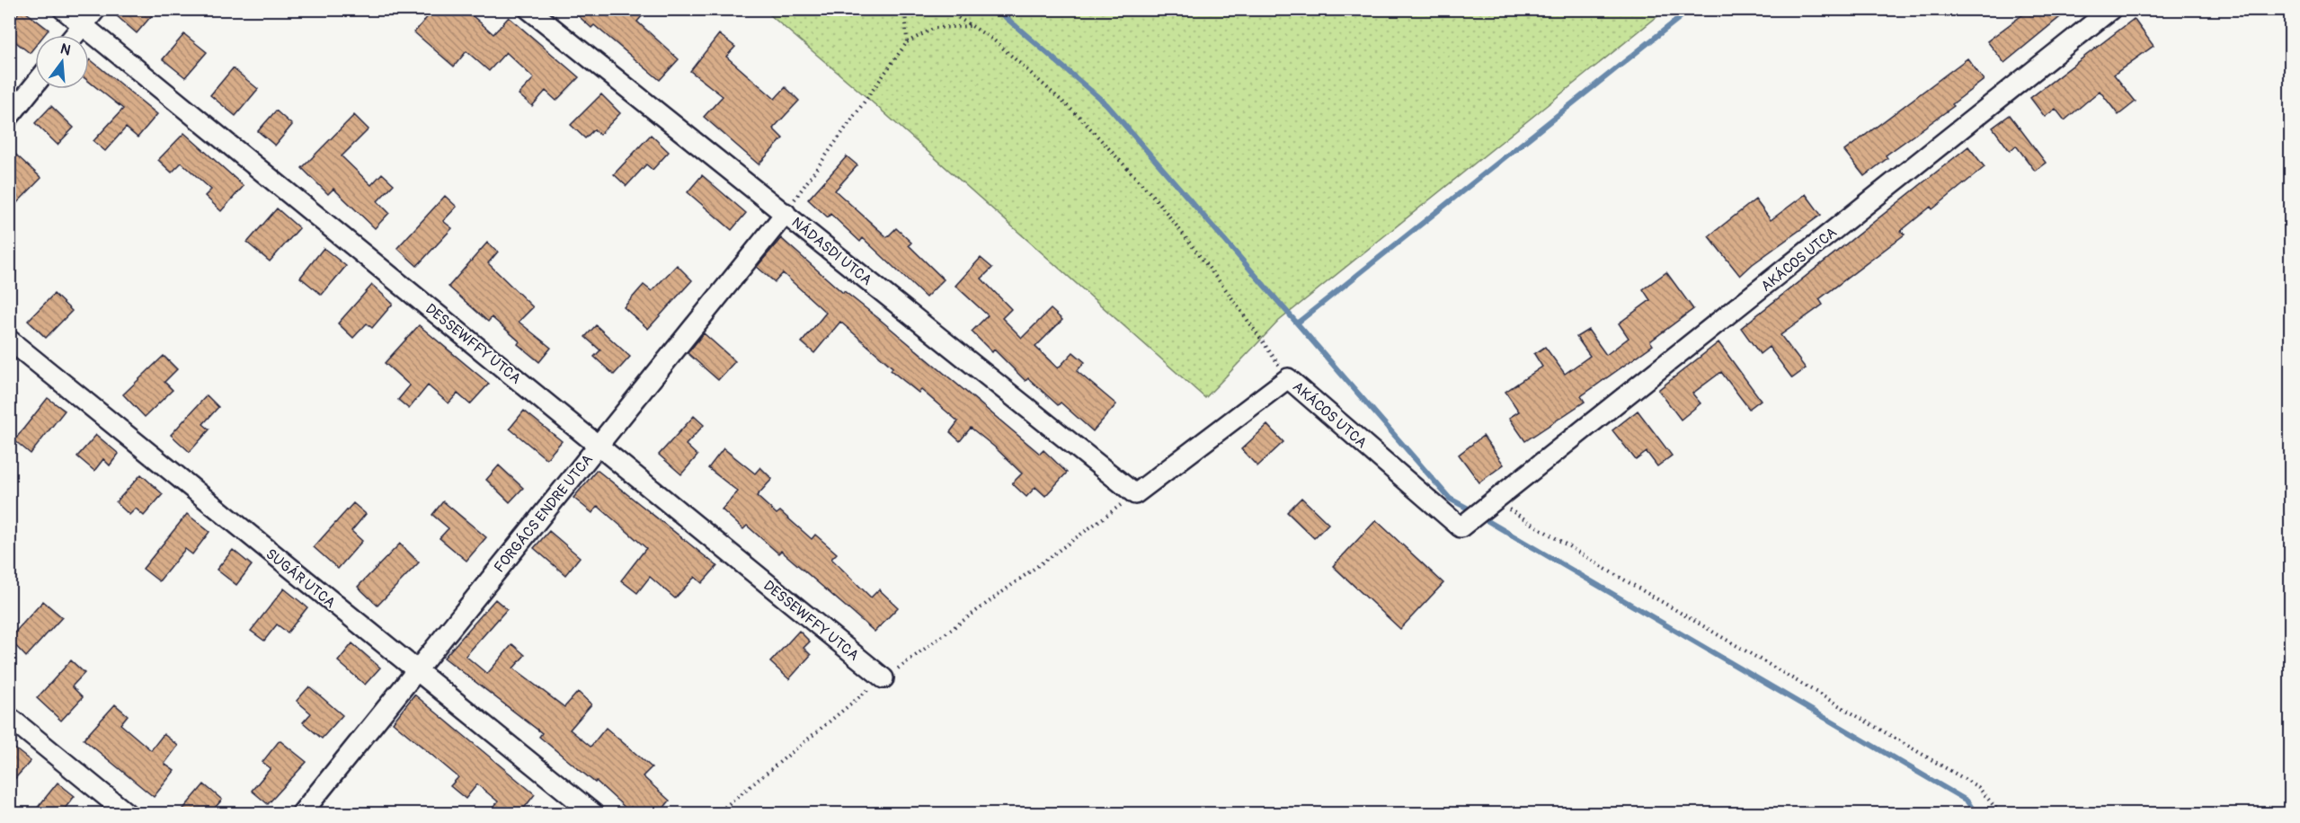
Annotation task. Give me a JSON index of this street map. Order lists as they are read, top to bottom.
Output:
{
  "streets": {
    "street": [
      "NÁDASDI UTCA",
      "AKÁCOS UTCA",
      "DESSEWFFY UTCA",
      "FORGÁCS ENDRE UTCA",
      "SUGÁR UTCA"
    ]
  },
  "crossings": [
    ["NÁDASDI UTCA", "AKÁCOS UTCA"],
    ["NÁDASDI UTCA", "FORGÁCS ENDRE UTCA"],
    ["DESSEWFFY UTCA", "FORGÁCS ENDRE UTCA"],
    ["FORGÁCS ENDRE UTCA", "SUGÁR UTCA"]
  ],
  "north": "top"
}
